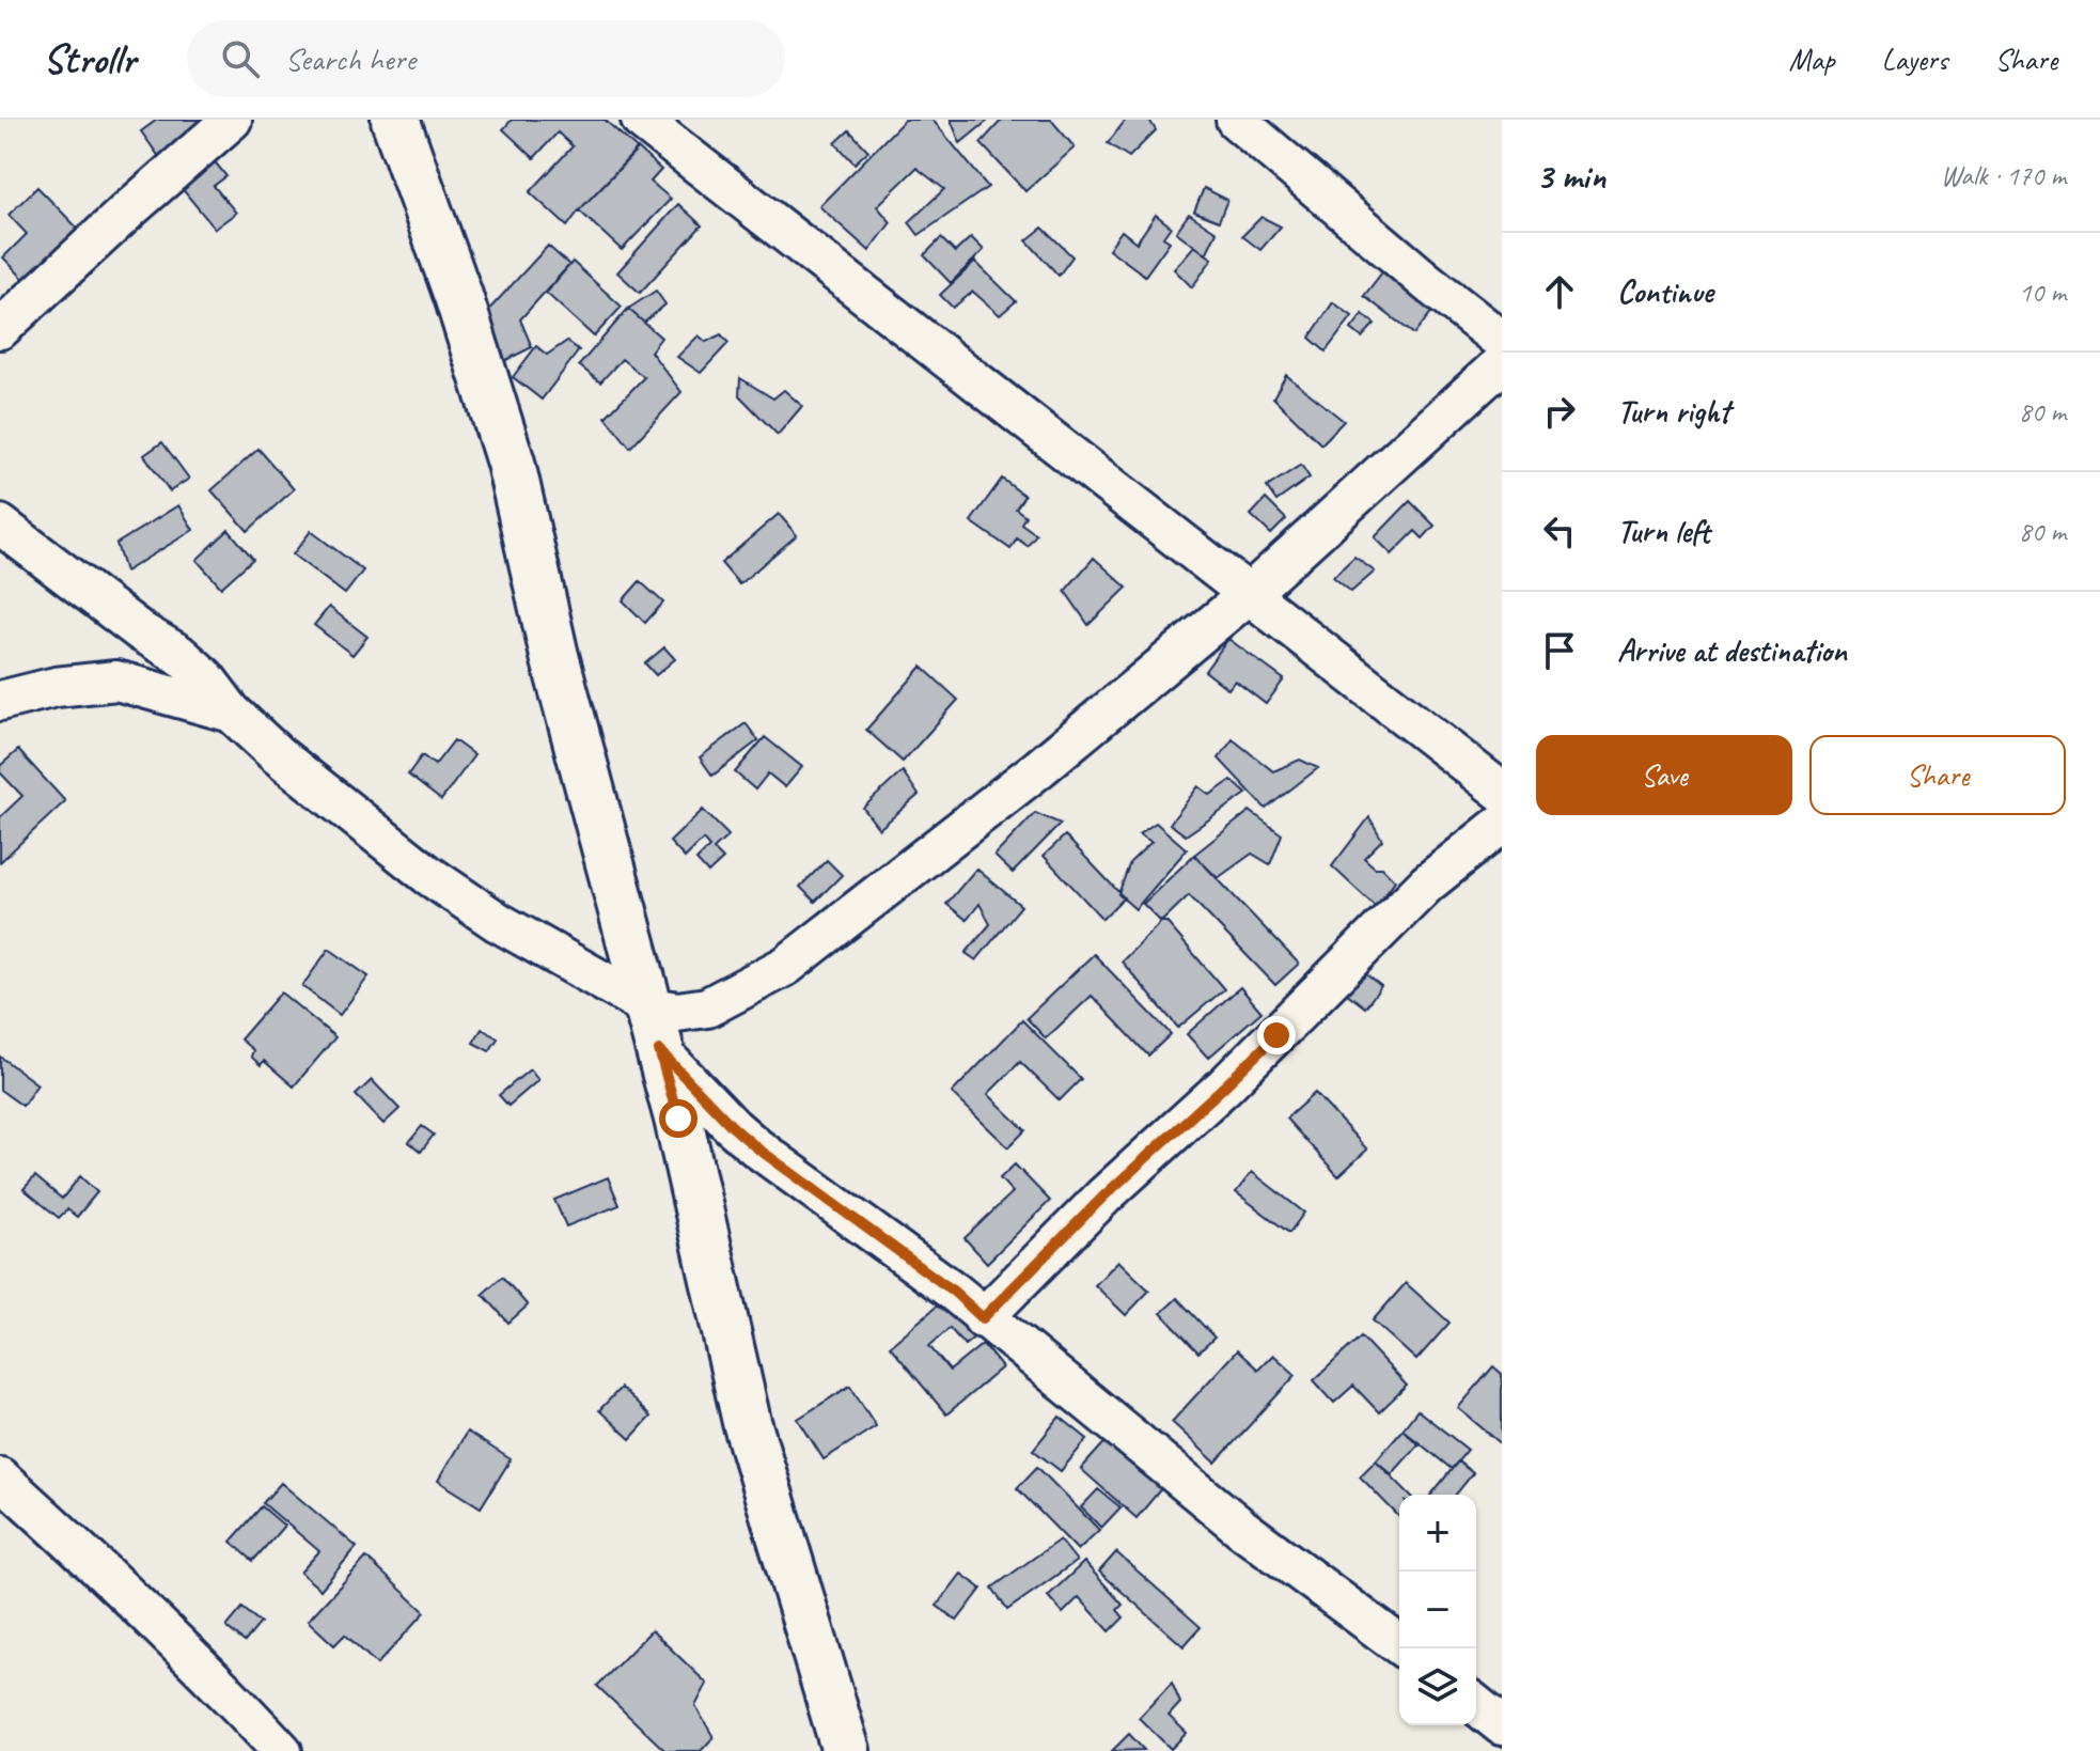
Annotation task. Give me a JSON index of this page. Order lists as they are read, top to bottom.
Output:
{
  "page": {
    "header": "Strollr",
    "search": "Search here",
    "nav": ["Map", "Layers", "Share"],
    "heading": ["3 min", "Walk · 170 m"],
    "list": [
      ["Continue", "10 m"],
      ["Turn right", "80 m"],
      ["Turn left", "80 m"],
      "Arrive at destination"
    ],
    "buttons": ["Save", "Share"],
    "map_buttons": ["+", "−"]
  }
}
